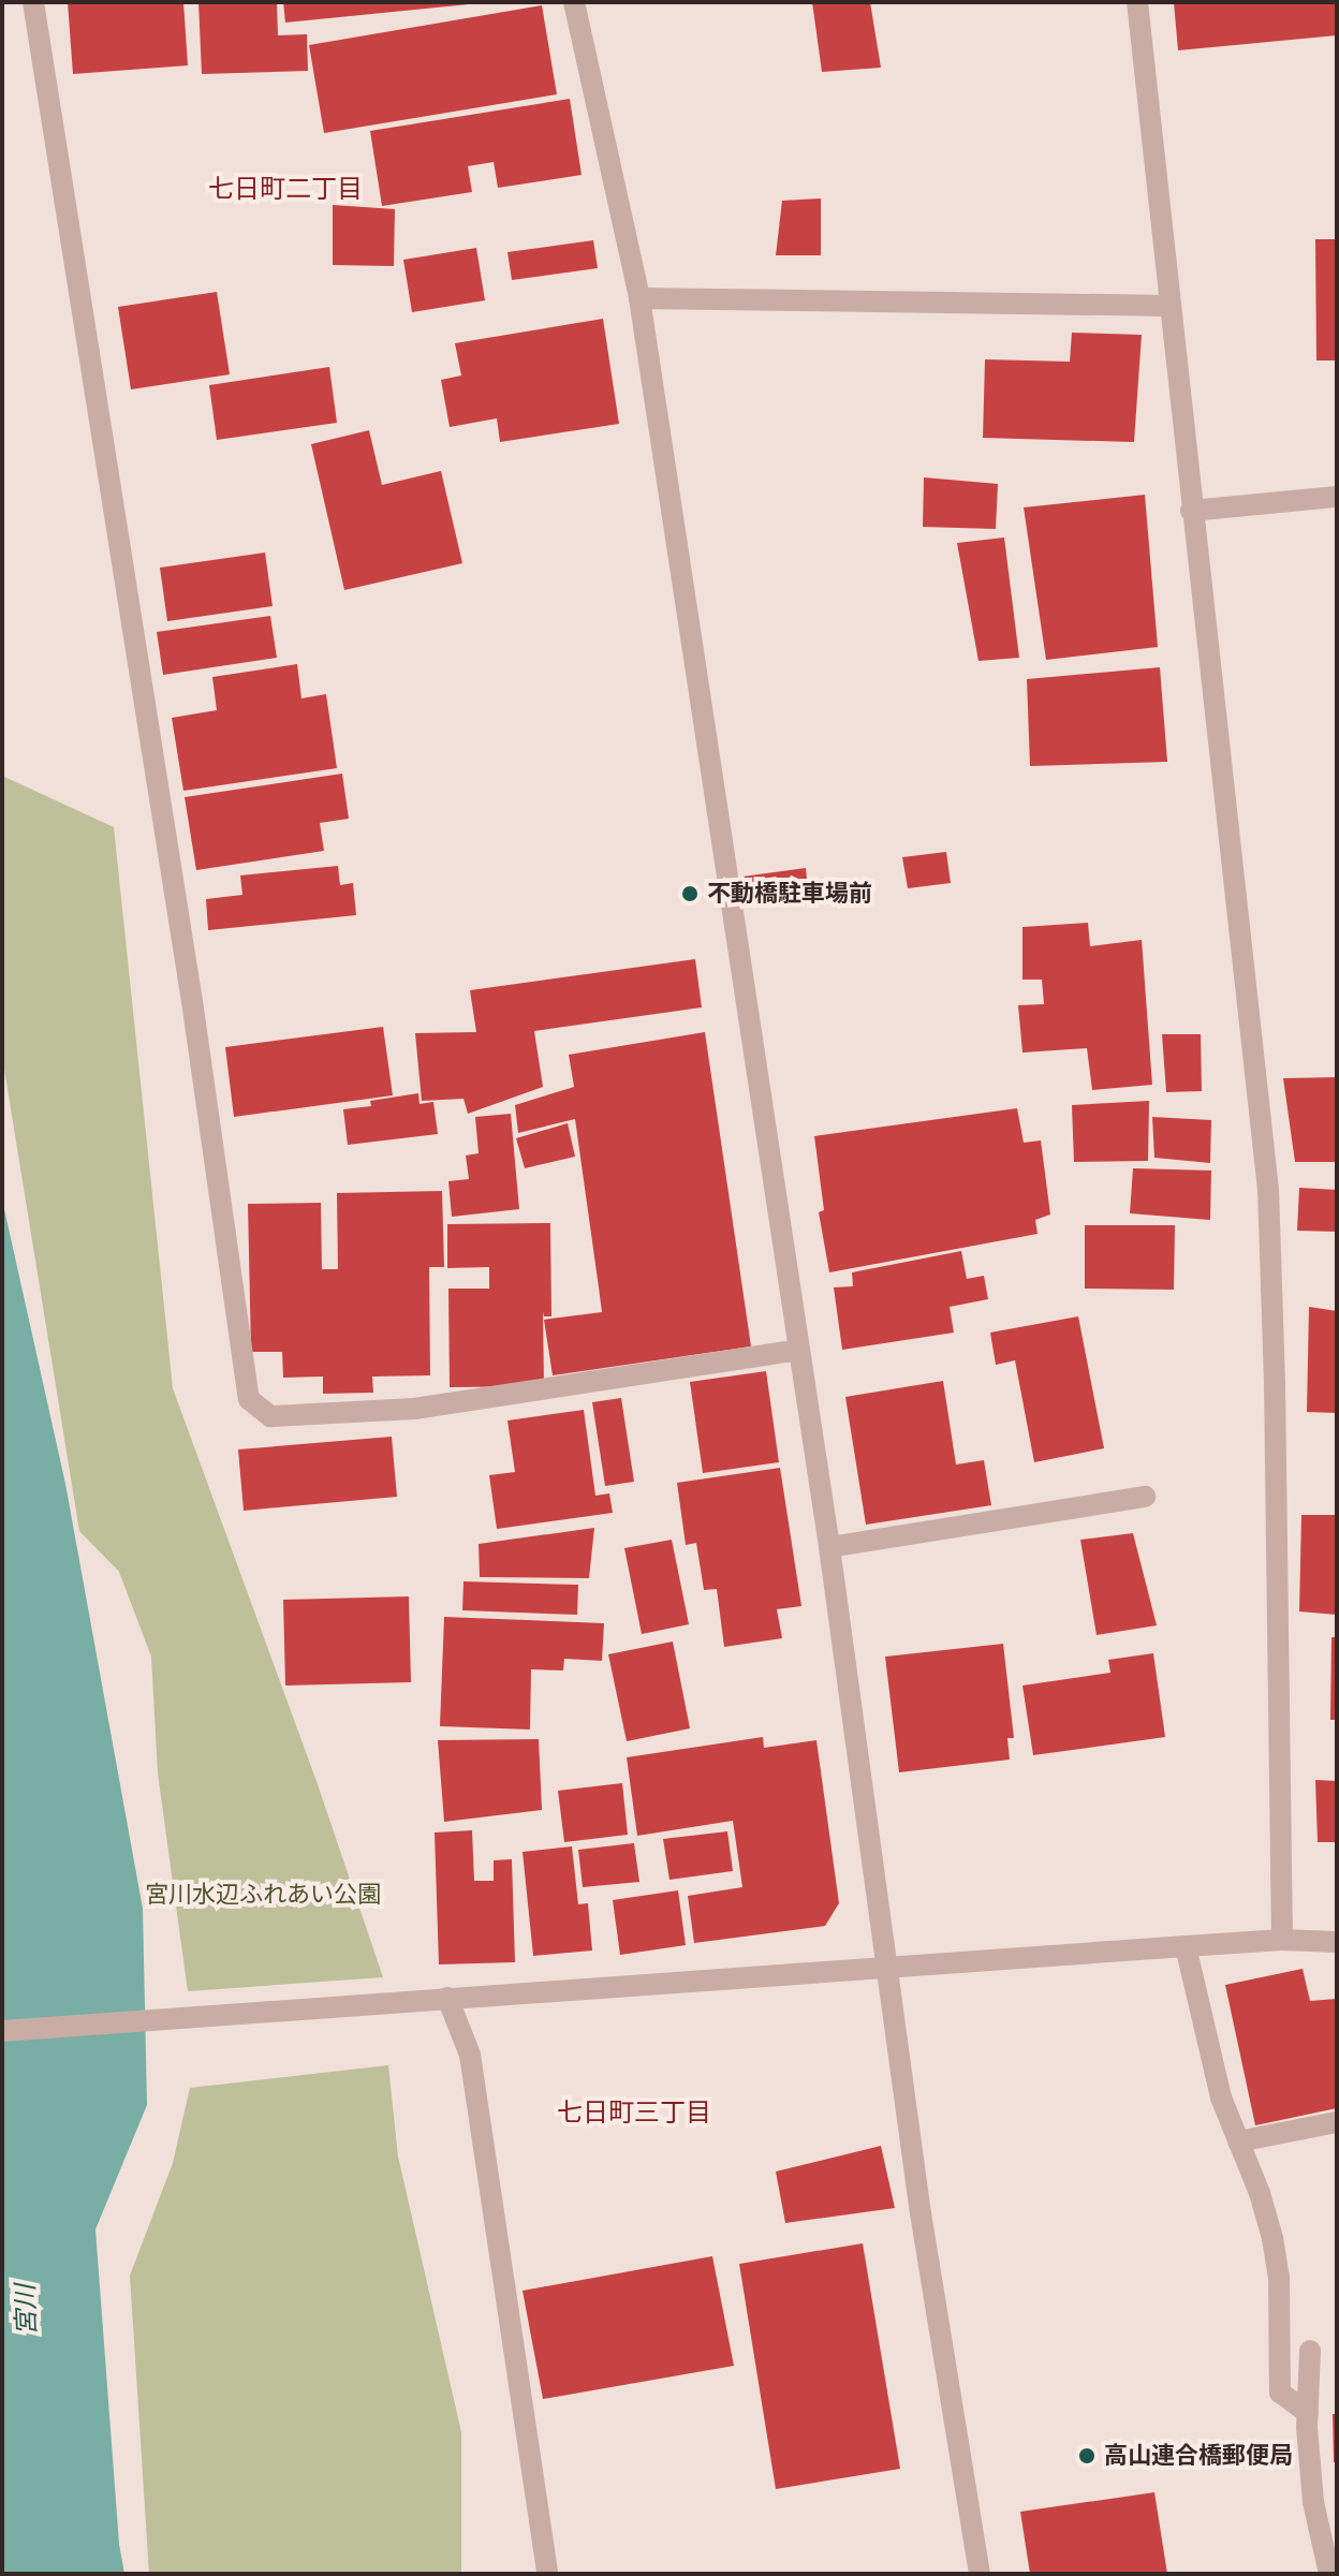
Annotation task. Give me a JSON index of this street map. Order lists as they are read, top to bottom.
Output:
{
  "districts": ["七日町二丁目", "七日町三丁目"],
  "water": ["宮川"],
  "parks": ["宮川水辺ふれあい公園"],
  "places": ["不動橋駐車場前", "高山連合橋郵便局"]
}
